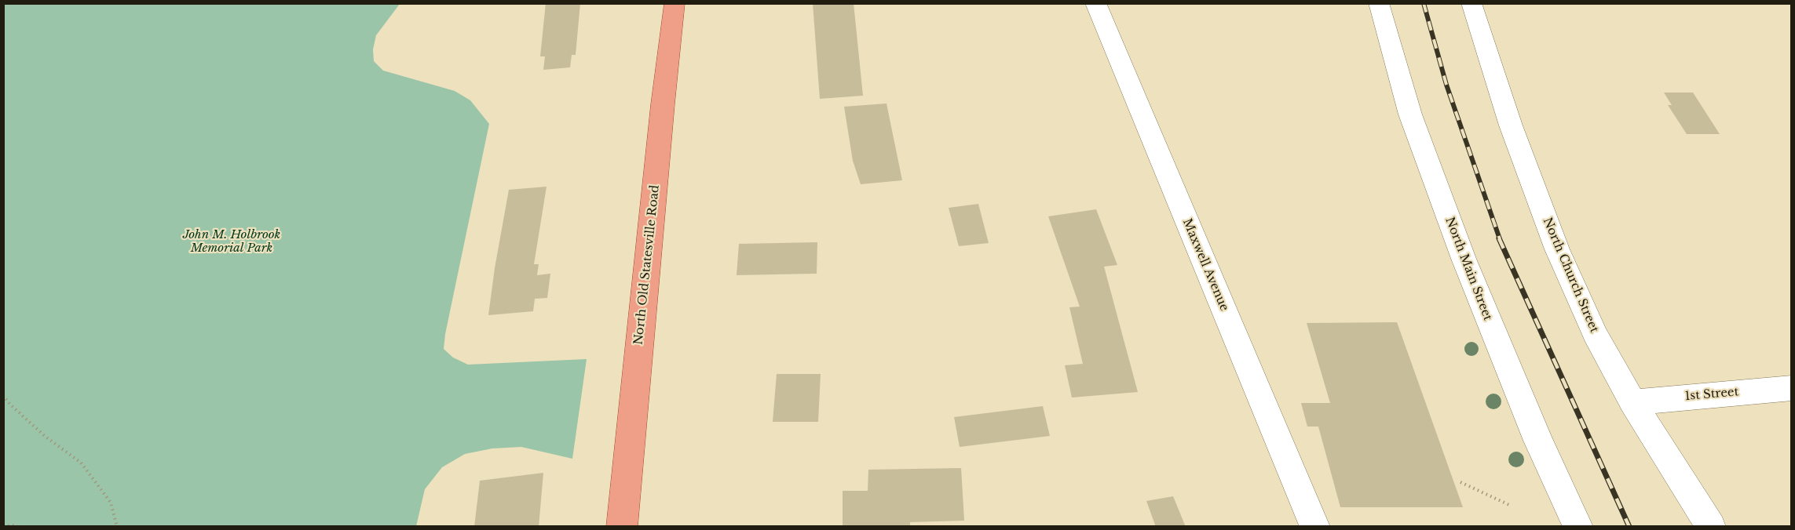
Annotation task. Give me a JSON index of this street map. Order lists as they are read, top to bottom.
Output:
{
  "streets": {
    "main road": ["North Old Statesville Road"],
    "street": [
      "Maxwell Avenue",
      "North Main Street",
      "North Church Street",
      "1st Street"
    ]
  },
  "crossings": [
    ["North Church Street", "1st Street"]
  ],
  "parks": ["John M. Holbrook Memorial Park"]
}
